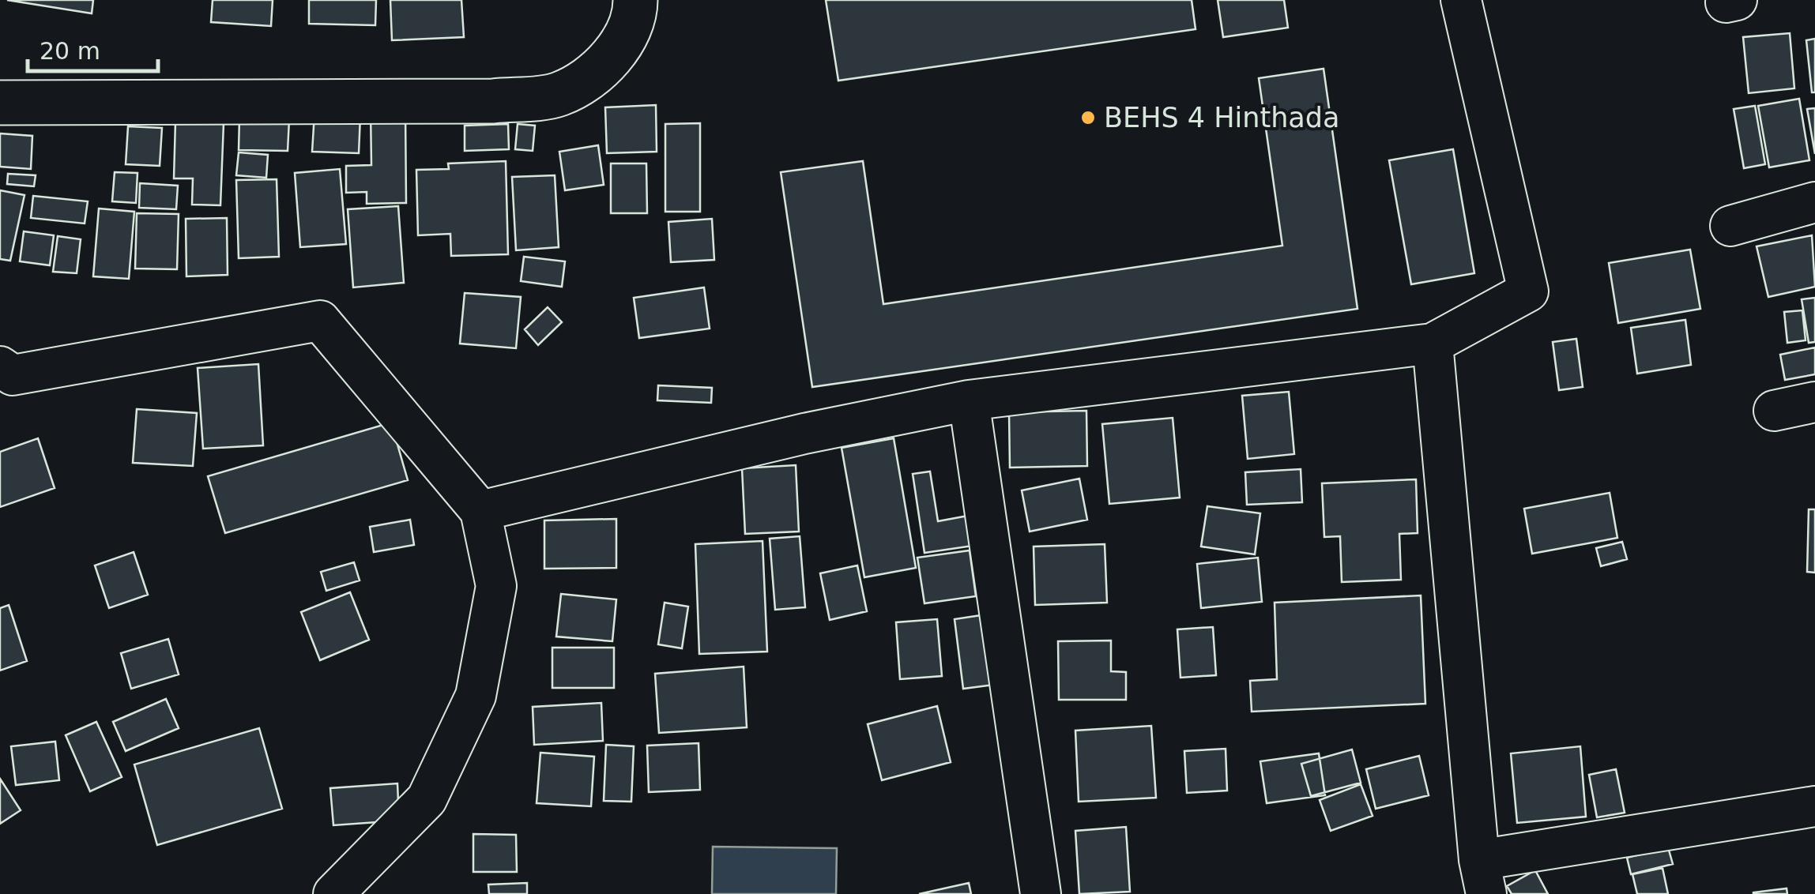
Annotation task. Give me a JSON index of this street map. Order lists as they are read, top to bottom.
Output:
{
  "places": ["BEHS 4 Hinthada"],
  "scale_bar": "20 m"
}
